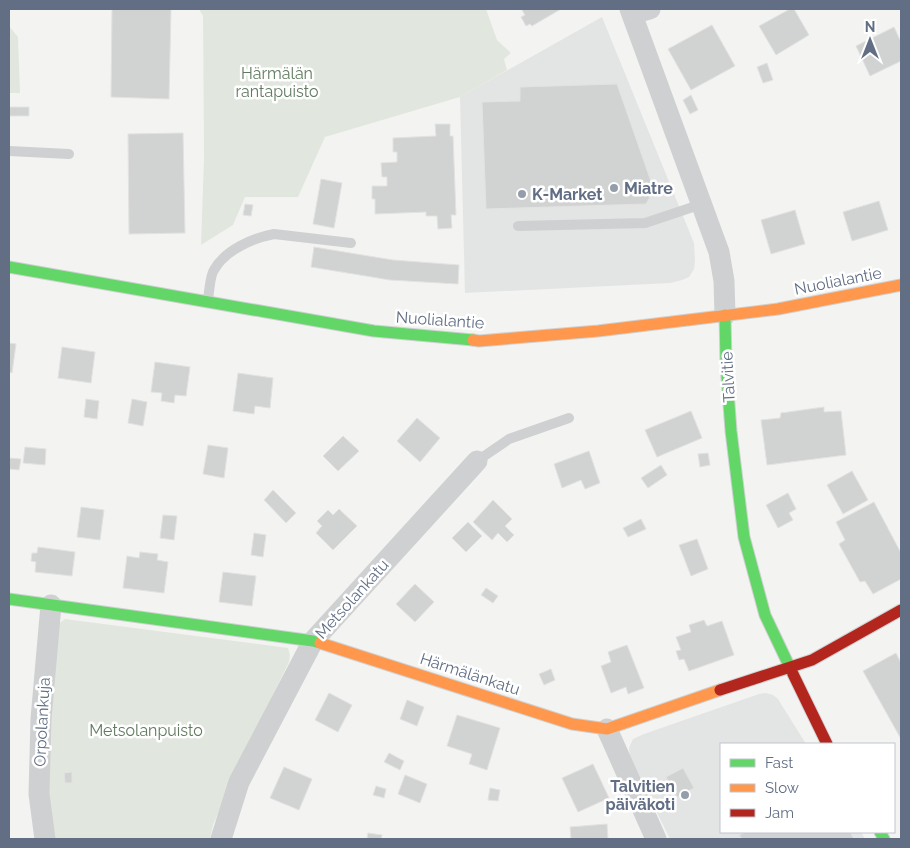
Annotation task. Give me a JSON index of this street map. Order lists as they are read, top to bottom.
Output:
{
  "streets": {
    "street": [
      "Nuolialantie",
      "Talvitie",
      "Metsolankatu",
      "Härmälänkatu",
      "Orpolankuja"
    ]
  },
  "crossings": [
    ["Nuolialantie", "Talvitie"],
    ["Talvitie", "Härmälänkatu"],
    ["Metsolankatu", "Härmälänkatu"],
    ["Härmälänkatu", "Orpolankuja"]
  ],
  "parks": ["Härmälän rantapuisto", "Metsolanpuisto"],
  "places": ["Miatre", "K-Market", "Talvitien päiväkoti"],
  "legend": ["Fast", "Slow", "Jam"],
  "north": "top"
}
